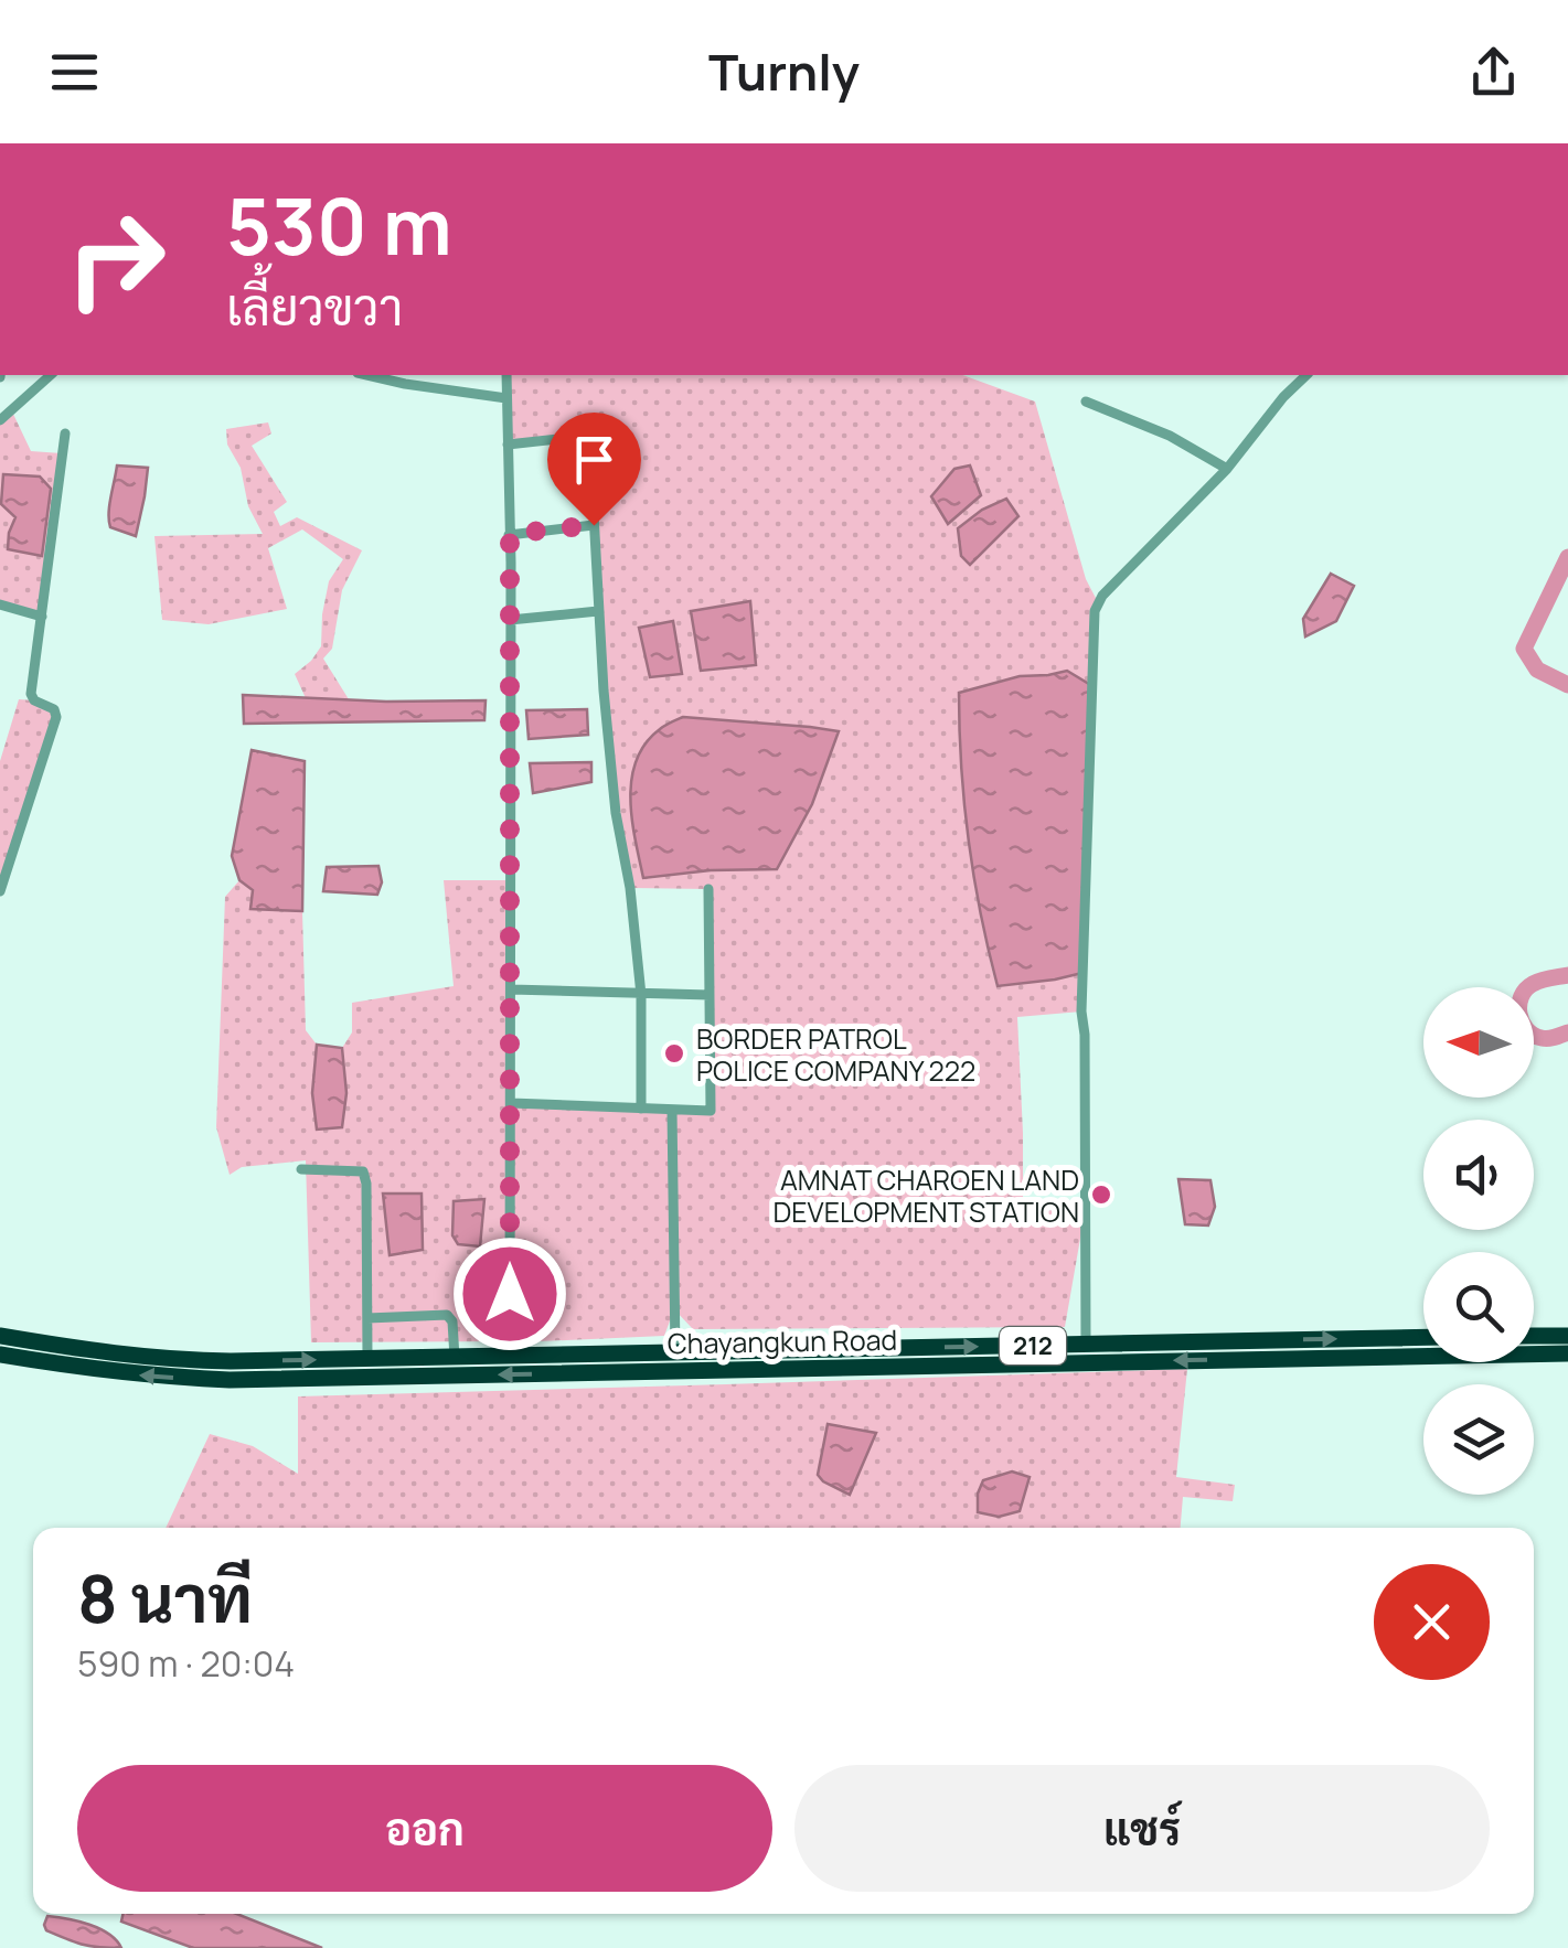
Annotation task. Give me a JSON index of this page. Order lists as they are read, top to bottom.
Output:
{
  "streets": {
    "highway": ["Chayangkun Road", "212"]
  },
  "places": ["BORDER PATROL POLICE COMPANY 222", "AMNAT CHAROEN LAND DEVELOPMENT STATION"],
  "north": "left",
  "page": {
    "header": "Turnly",
    "turn": ["530 m", "เลี้ยวขวา"],
    "heading": ["8 นาที", "590 m · 20:04"],
    "buttons": ["ออก", "แชร์"]
  }
}
